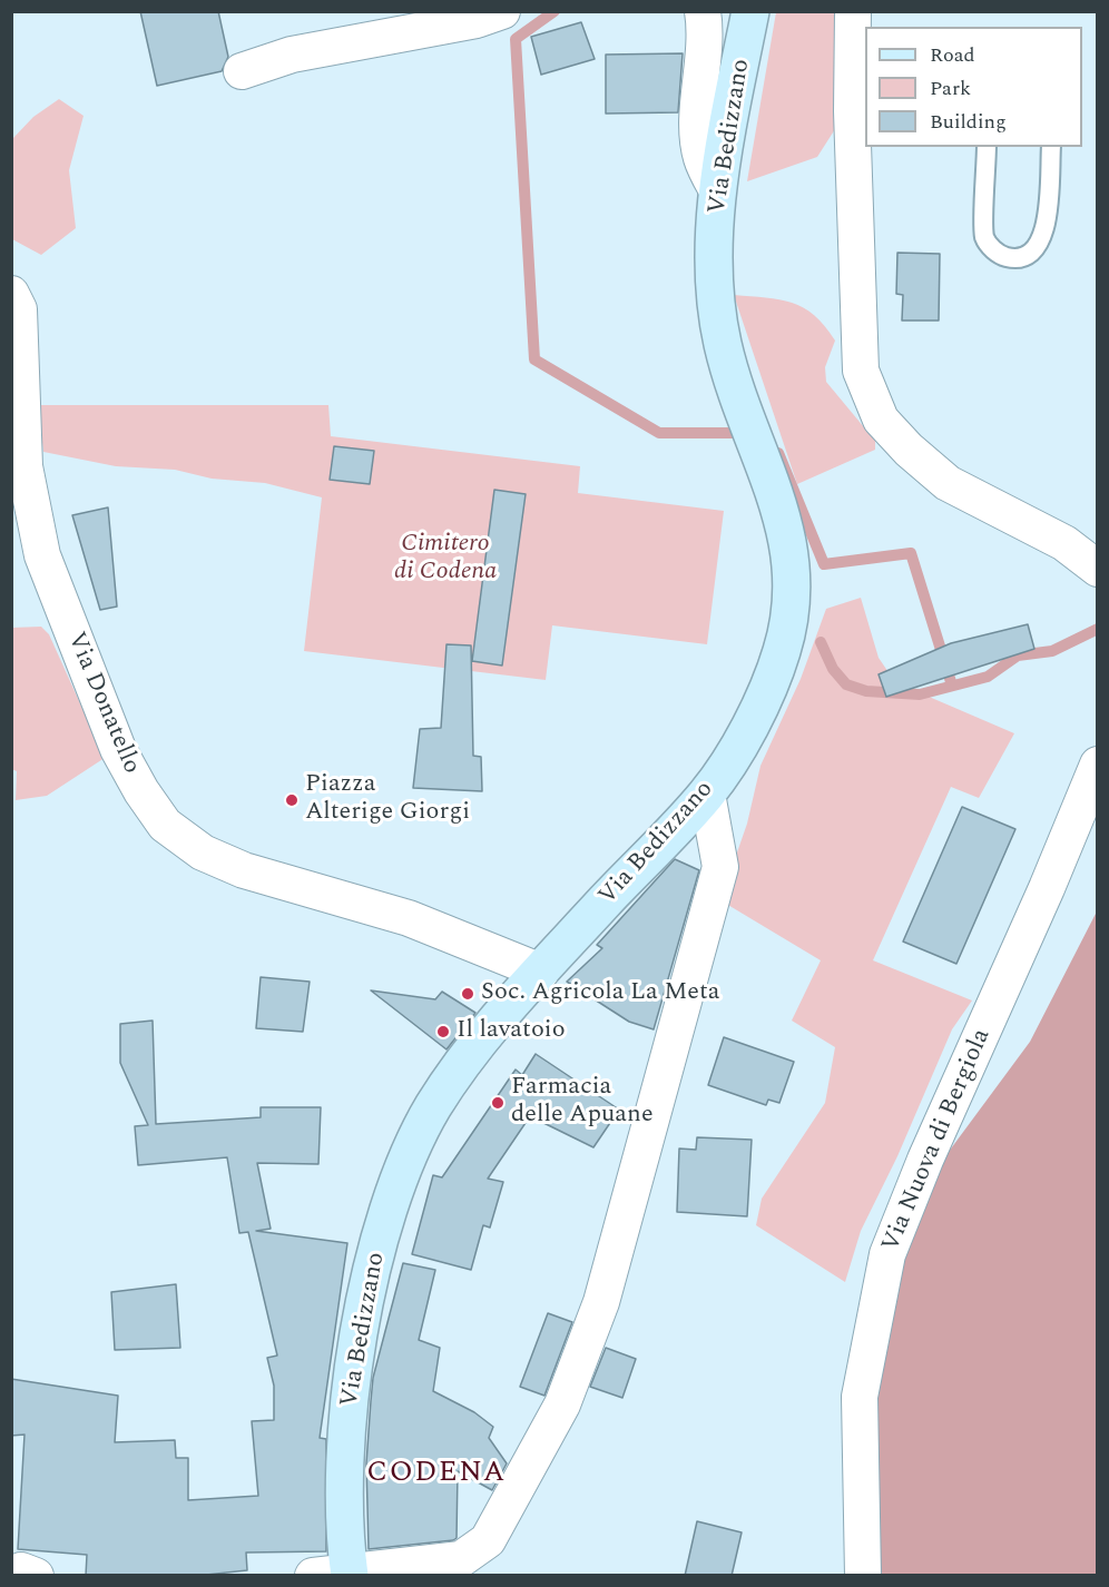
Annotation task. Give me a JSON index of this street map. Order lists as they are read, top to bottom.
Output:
{
  "streets": {
    "street": ["Via Bedizzano", "Via Donatello", "Via Nuova di Bergiola"]
  },
  "crossings": [
    ["Via Bedizzano", "Via Donatello"]
  ],
  "districts": ["CODENA"],
  "parks": ["Cimitero di Codena"],
  "places": [
    "Piazza Alterige Giorgi",
    "Soc. Agricola La Meta",
    "Il lavatoio",
    "Farmacia delle Apuane"
  ],
  "legend": ["Road", "Park", "Building"]
}
